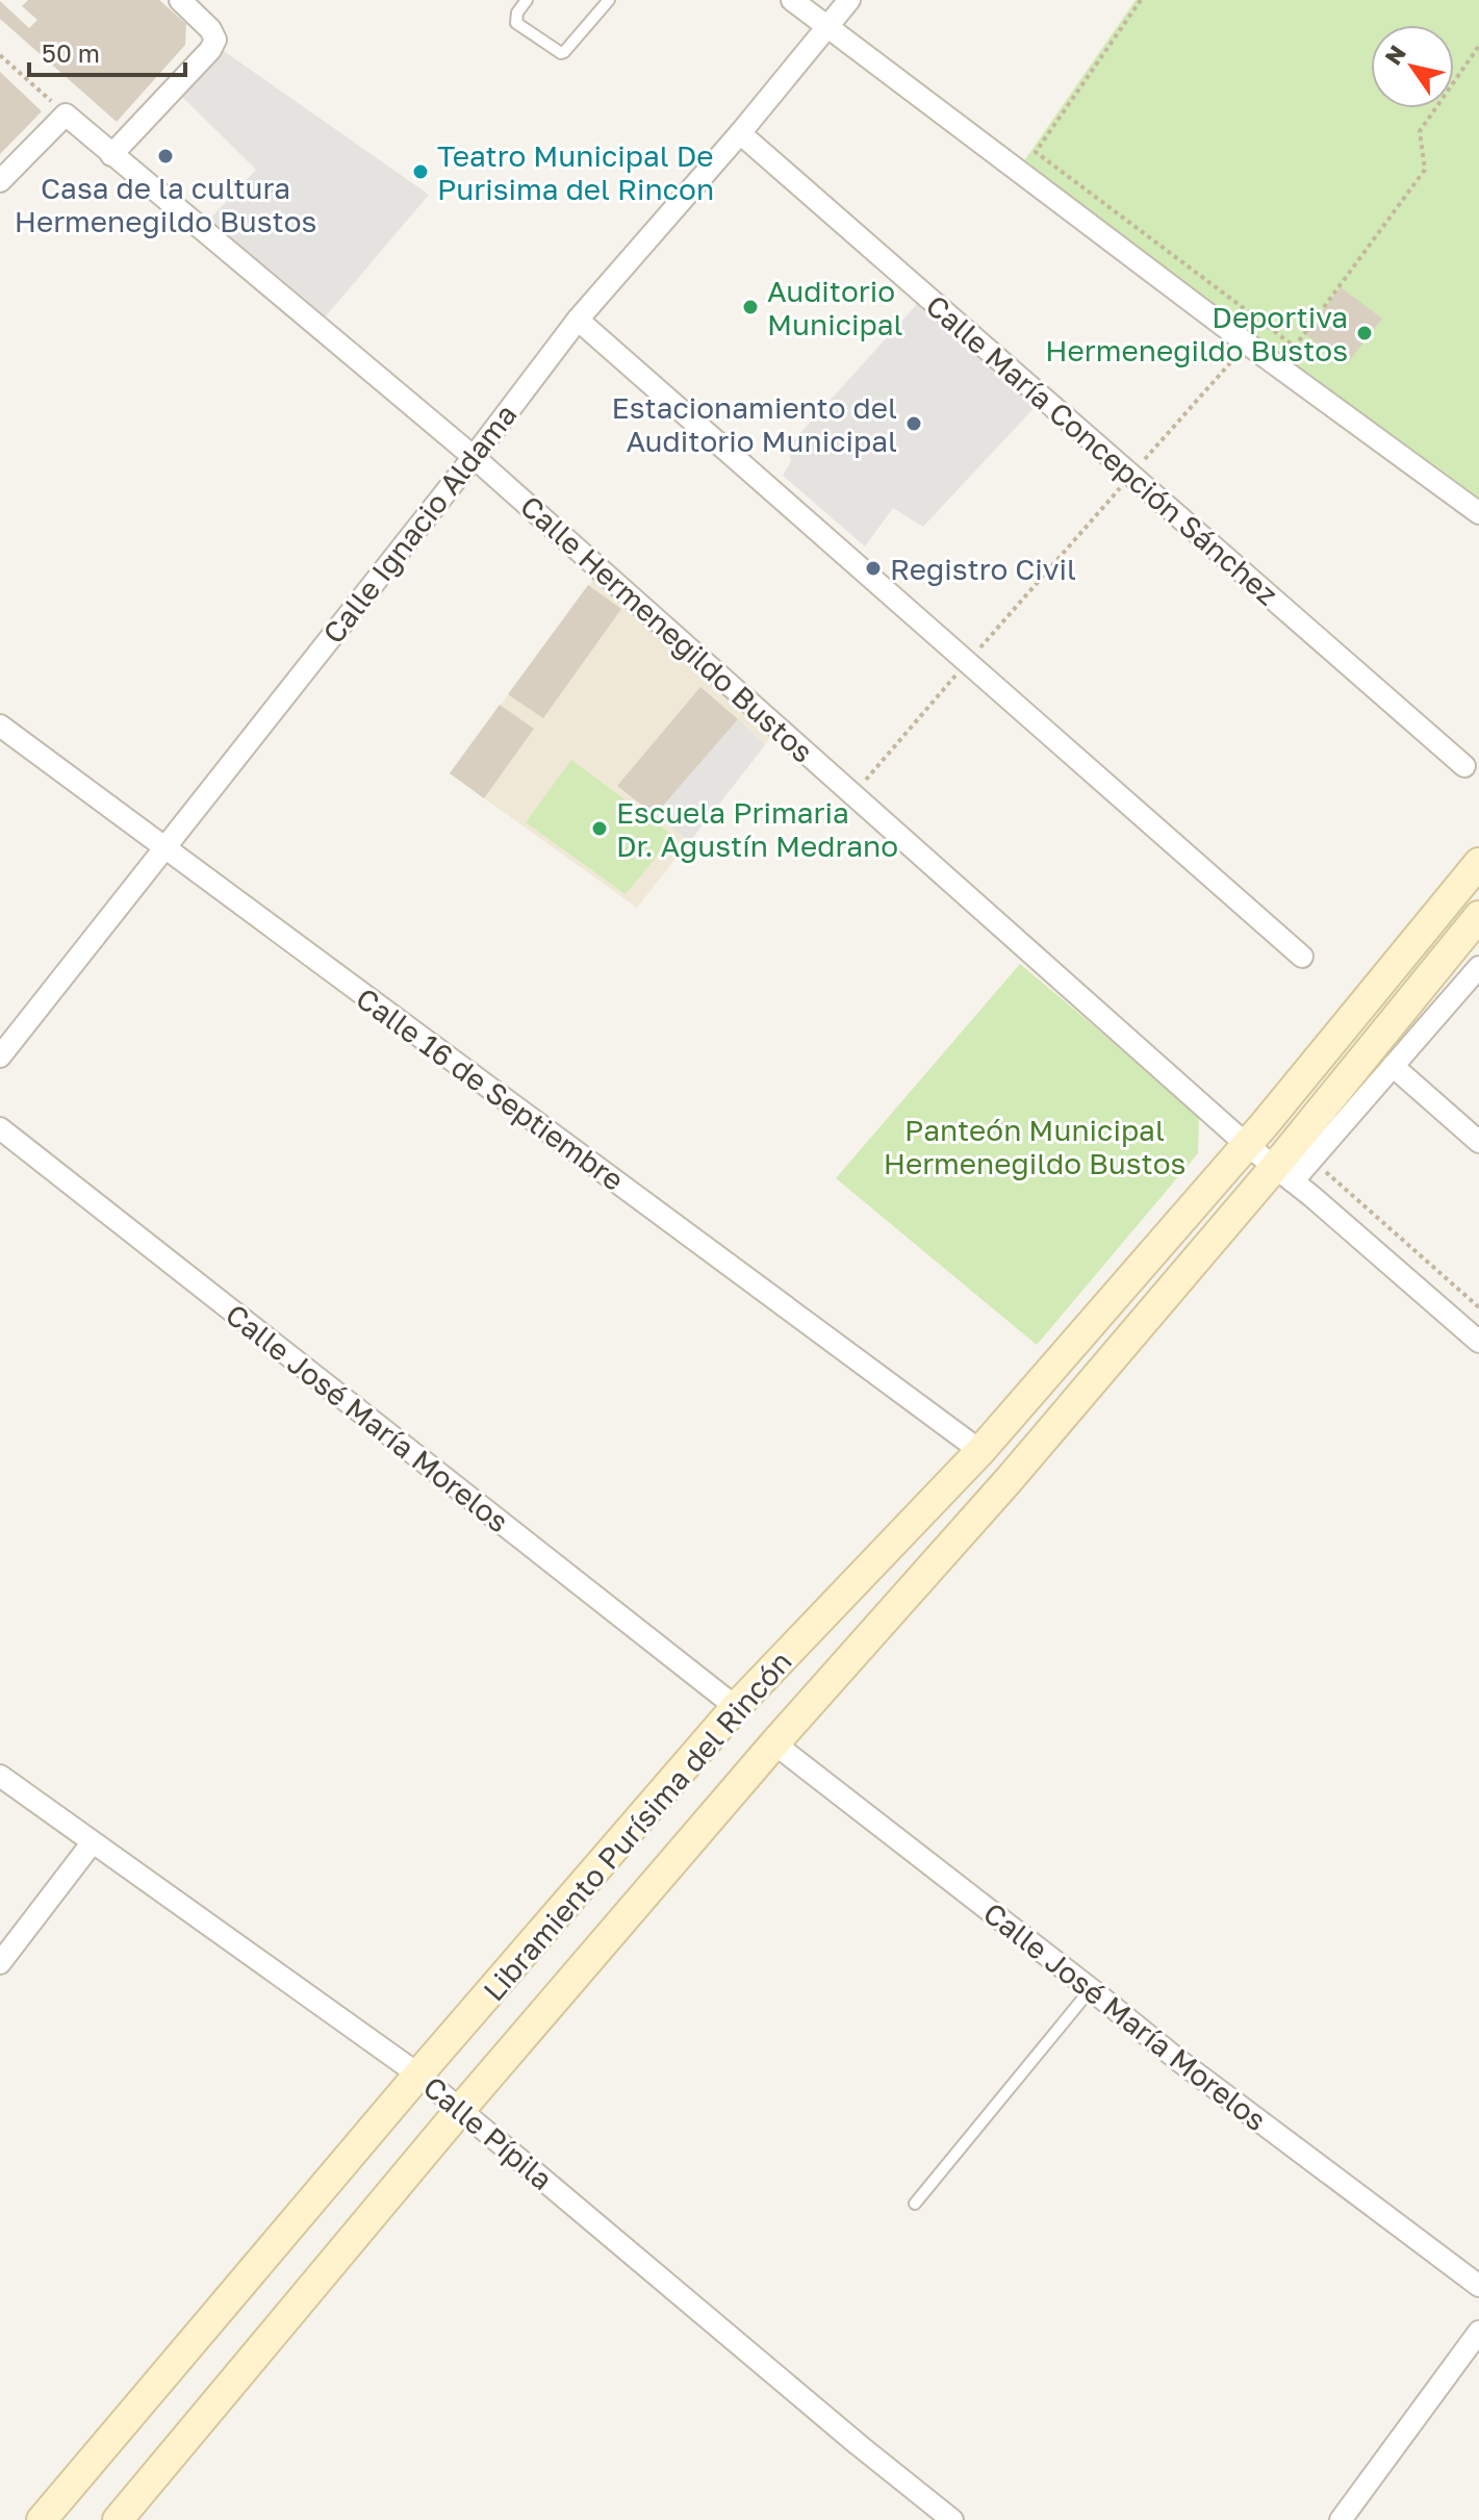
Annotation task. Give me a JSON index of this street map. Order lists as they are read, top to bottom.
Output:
{
  "streets": {
    "main road": ["Libramiento Purísima del Rincón"],
    "street": [
      "Calle María Concepción Sánchez",
      "Calle Ignacio Aldama",
      "Calle Hermenegildo Bustos",
      "Calle 16 de Septiembre",
      "Calle José María Morelos",
      "Calle Pípila"
    ]
  },
  "crossings": [
    ["Calle María Concepción Sánchez", "Calle Ignacio Aldama"],
    ["Calle Ignacio Aldama", "Calle Hermenegildo Bustos"],
    ["Calle Ignacio Aldama", "Calle 16 de Septiembre"],
    ["Calle Hermenegildo Bustos", "Libramiento Purísima del Rincón"],
    ["Calle 16 de Septiembre", "Libramiento Purísima del Rincón"],
    ["Calle José María Morelos", "Libramiento Purísima del Rincón"],
    ["Libramiento Purísima del Rincón", "Calle Pípila"]
  ],
  "parks": ["Panteón Municipal Hermenegildo Bustos"],
  "places": [
    "Casa de la cultura Hermenegildo Bustos",
    "Teatro Municipal De Purisima del Rincon",
    "Auditorio Municipal",
    "Deportiva Hermenegildo Bustos",
    "Estacionamiento del Auditorio Municipal",
    "Registro Civil",
    "Escuela Primaria Dr. Agustín Medrano"
  ],
  "scale_bar": "50 m",
  "north": "top left"
}
